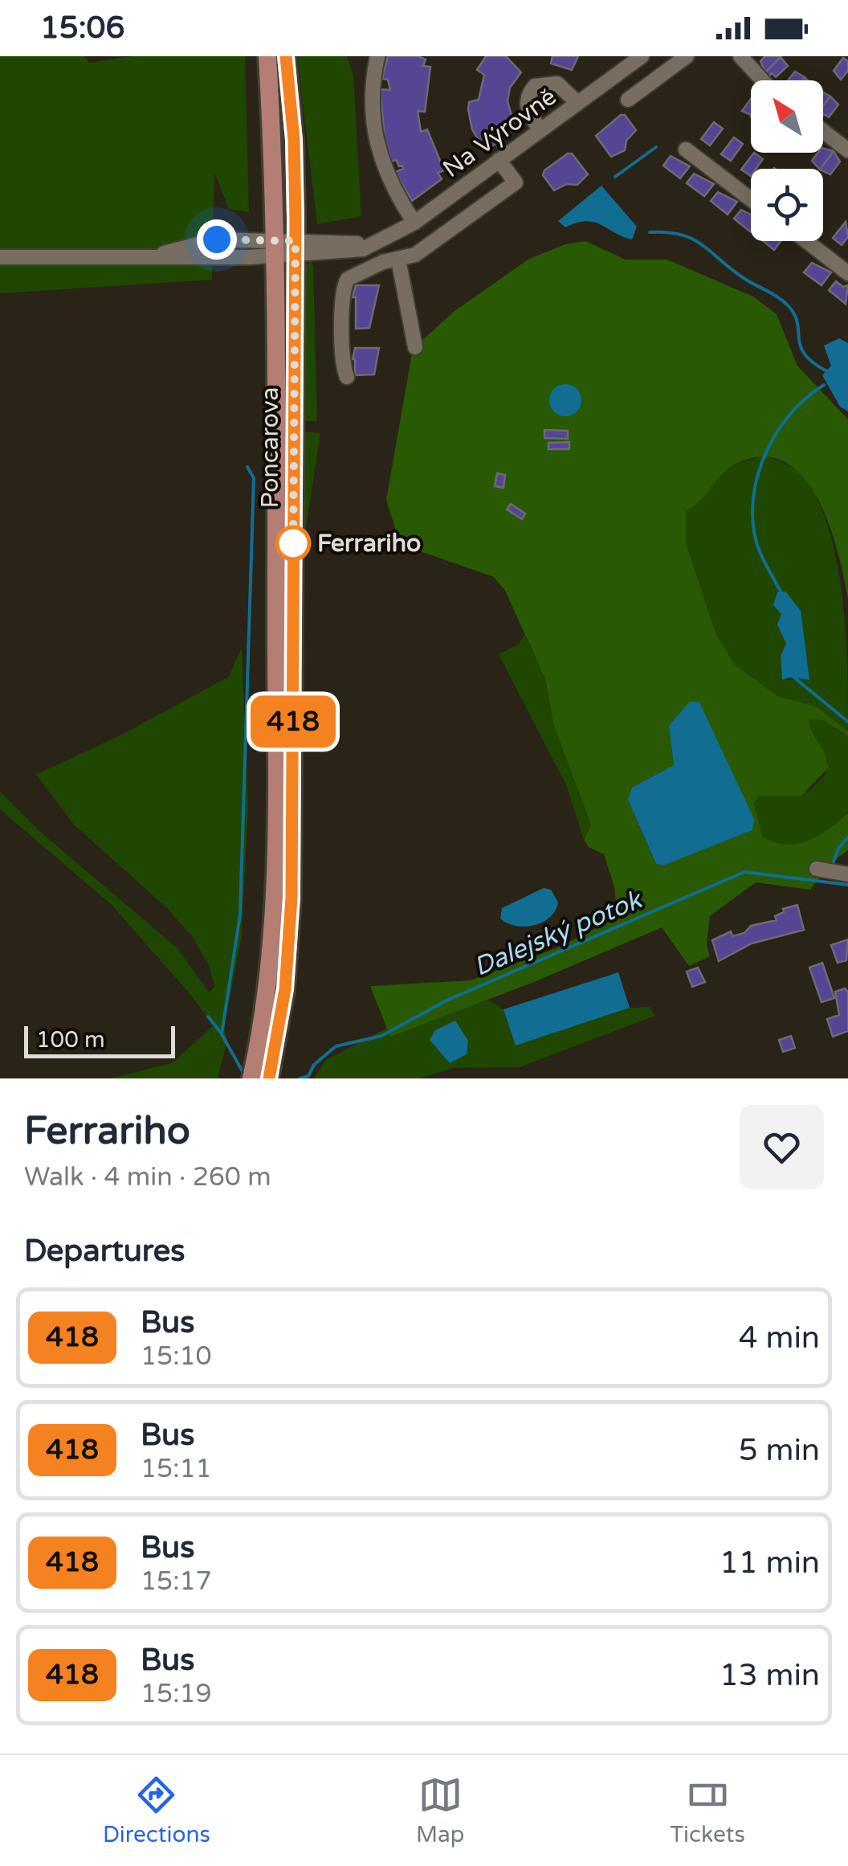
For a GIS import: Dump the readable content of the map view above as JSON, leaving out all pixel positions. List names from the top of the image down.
{
  "streets": {
    "main road": ["Poncarova"],
    "street": ["Na Výrovně"]
  },
  "crossings": [
    ["Na Výrovně", "Poncarova"]
  ],
  "water": ["Dalejský potok"],
  "places": ["Ferrariho"],
  "lines": ["bus line 418"],
  "scale_bar": "100 m",
  "north": "top left",
  "page": {
    "status": "15:06",
    "on_map": "418",
    "scale": "100 m",
    "heading": [
      ["Ferrariho", "Walk · 4 min · 260 m"],
      "Departures"
    ],
    "list": [
      {
        "mark": "418",
        "name": "Bus",
        "note": "15:10",
        "value": "4 min"
      },
      {
        "mark": "418",
        "name": "Bus",
        "note": "15:11",
        "value": "5 min"
      },
      {
        "mark": "418",
        "name": "Bus",
        "note": "15:17",
        "value": "11 min"
      },
      {
        "mark": "418",
        "name": "Bus",
        "note": "15:19",
        "value": "13 min"
      }
    ],
    "tabs": ["Directions", "Map", "Tickets"]
  }
}
